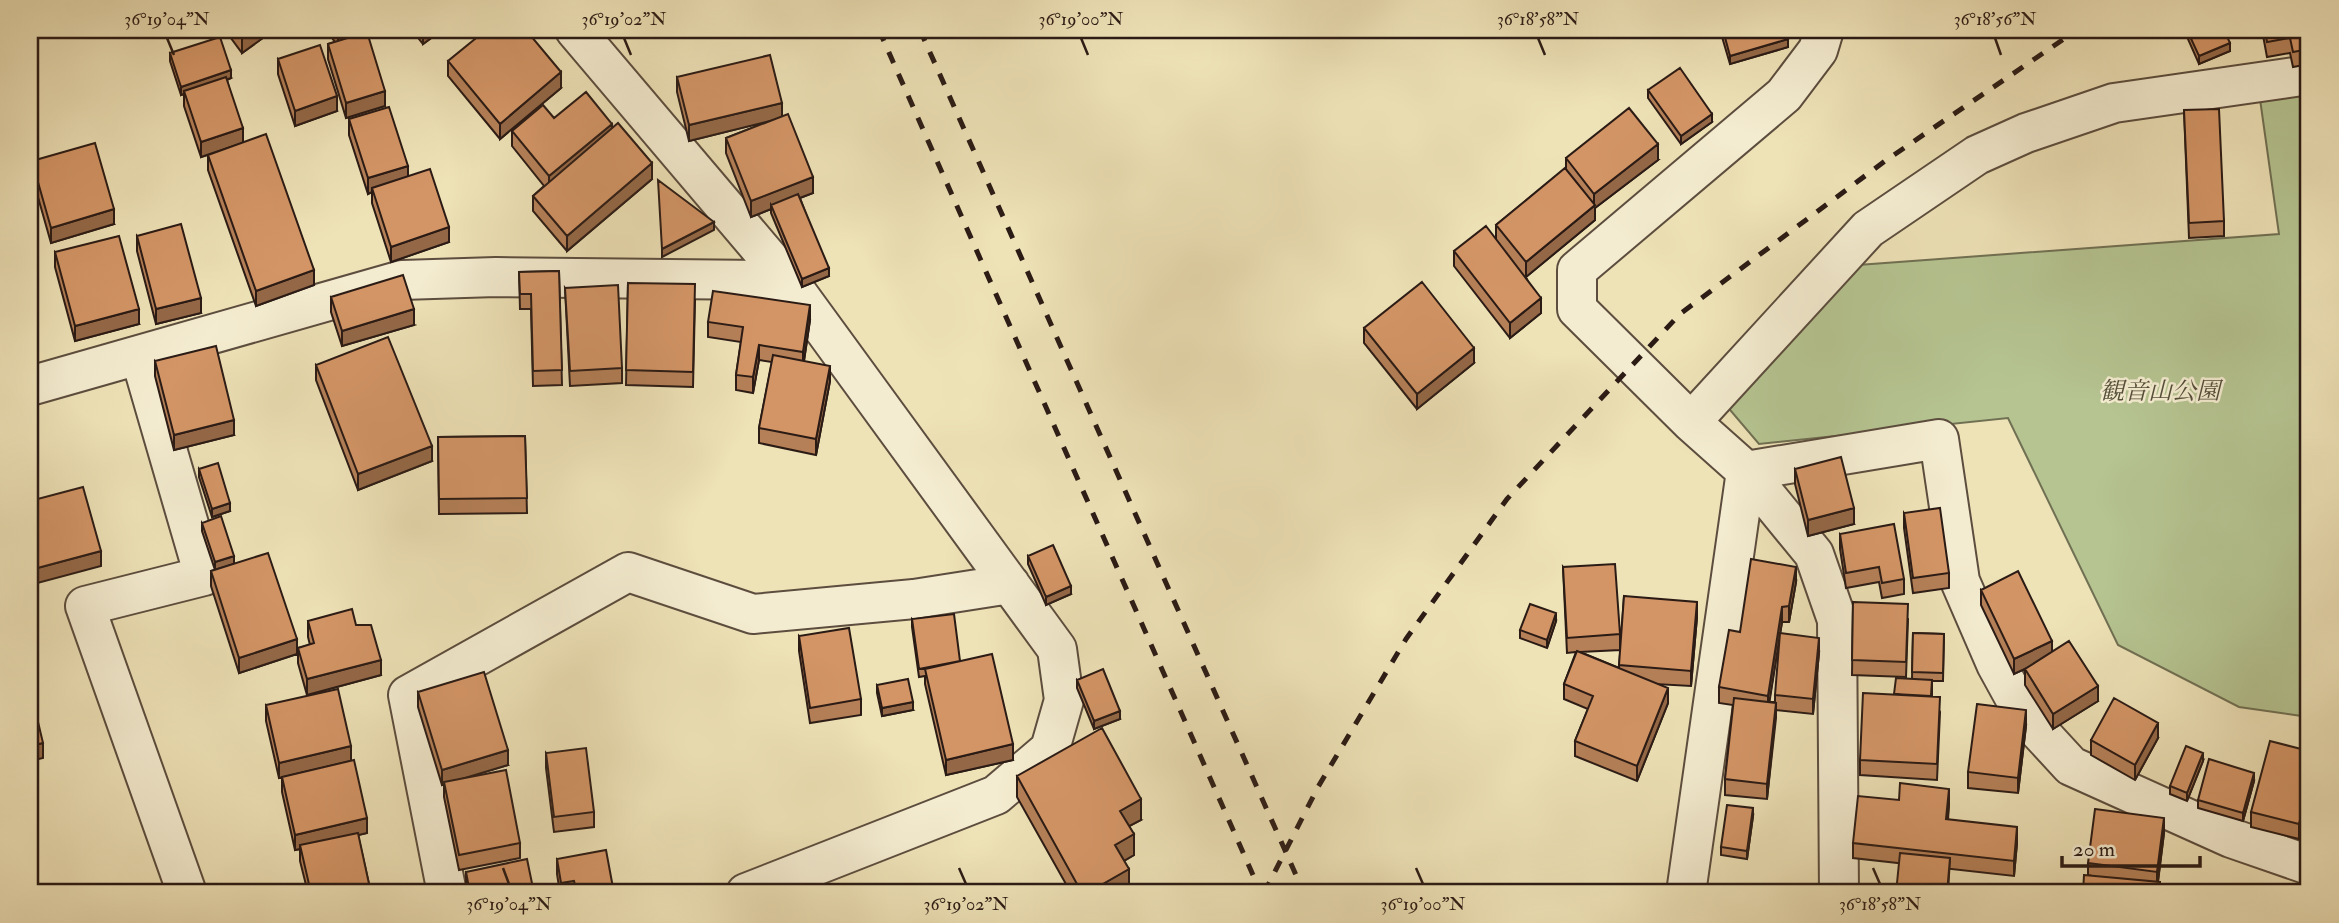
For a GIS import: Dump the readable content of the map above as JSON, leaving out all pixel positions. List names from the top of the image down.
{
  "parks": ["観音山公園"],
  "scale_bar": "20 m",
  "coordinates": [
    "36°19'04\"N",
    "36°19'02\"N",
    "36°19'00\"N",
    "36°18'58\"N",
    "36°18'56\"N"
  ]
}
